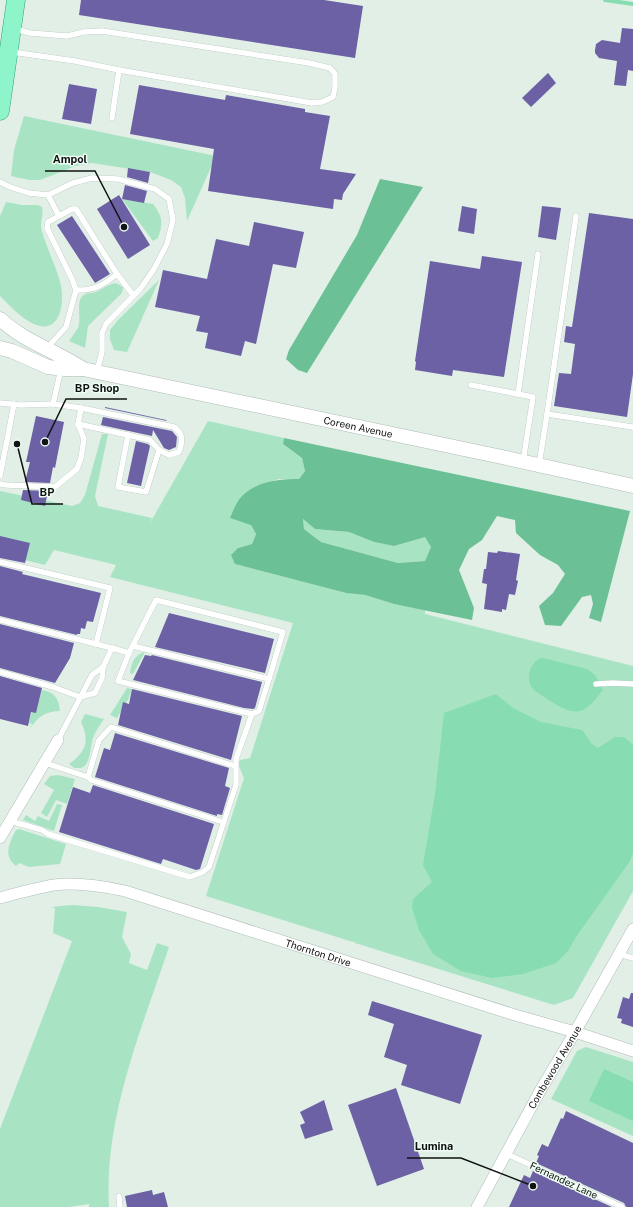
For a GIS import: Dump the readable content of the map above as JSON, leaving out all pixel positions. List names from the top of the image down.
{
  "streets": {
    "street": ["Coreen Avenue", "Thornton Drive", "Combewood Avenue"],
    "lane": ["Fernandez Lane"]
  },
  "crossings": [
    ["Thornton Drive", "Combewood Avenue"],
    ["Combewood Avenue", "Fernandez Lane"]
  ],
  "places": [
    "Ampol",
    "BP Shop",
    "BP",
    "Lumina"
  ]
}
